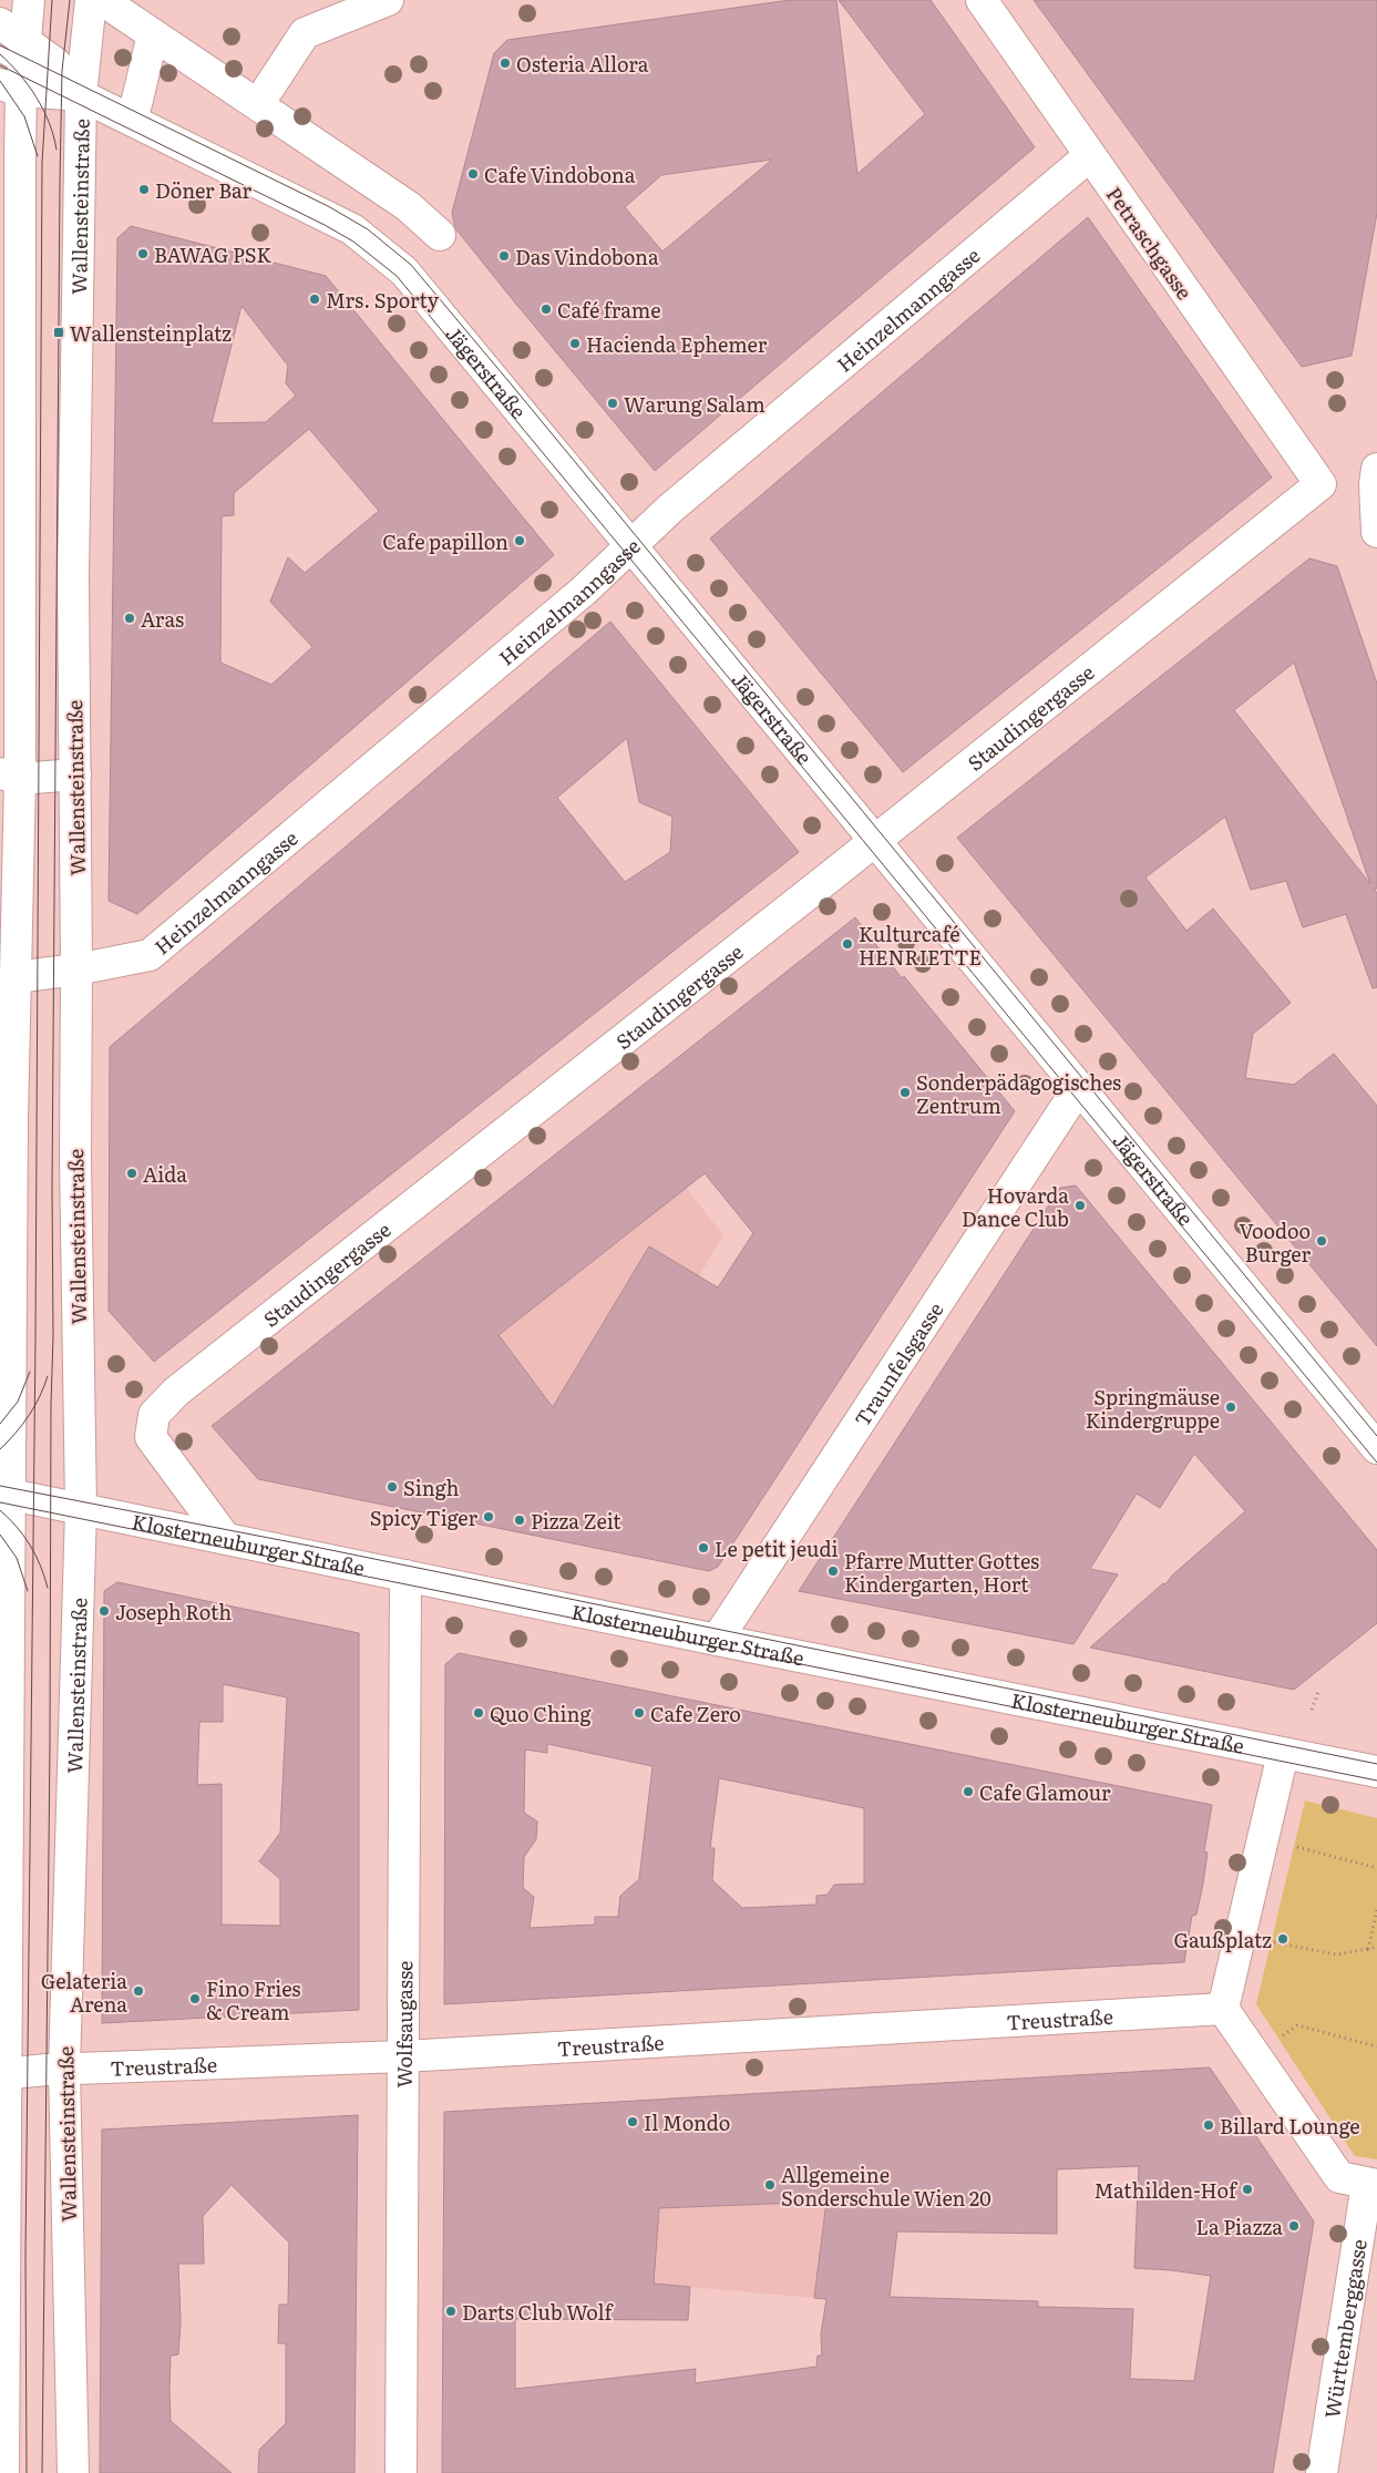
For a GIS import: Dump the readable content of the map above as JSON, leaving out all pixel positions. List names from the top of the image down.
{
  "streets": {
    "street": [
      "Wallensteinstraße",
      "Petraschgasse",
      "Heinzelmanngasse",
      "Jägerstraße",
      "Staudingergasse",
      "Traunfelsgasse",
      "Klosterneuburger Straße",
      "Treustraße",
      "Wolfsaugasse",
      "Württemberggasse"
    ]
  },
  "crossings": [
    ["Wallensteinstraße", "Heinzelmanngasse"],
    ["Wallensteinstraße", "Jägerstraße"],
    ["Wallensteinstraße", "Klosterneuburger Straße"],
    ["Wallensteinstraße", "Treustraße"],
    ["Petraschgasse", "Heinzelmanngasse"],
    ["Petraschgasse", "Staudingergasse"],
    ["Heinzelmanngasse", "Jägerstraße"],
    ["Jägerstraße", "Staudingergasse"],
    ["Jägerstraße", "Traunfelsgasse"],
    ["Staudingergasse", "Klosterneuburger Straße"],
    ["Traunfelsgasse", "Klosterneuburger Straße"],
    ["Klosterneuburger Straße", "Wolfsaugasse"],
    ["Treustraße", "Wolfsaugasse"]
  ],
  "places": {
    "other": [
      "Osteria Allora",
      "Cafe Vindobona",
      "Döner Bar",
      "BAWAG PSK",
      "Das Vindobona",
      "Mrs. Sporty",
      "Café frame",
      "Hacienda Ephemer",
      "Warung Salam",
      "Cafe papillon",
      "Aras",
      "Kulturcafé HENRIETTE",
      "Sonderpädagogisches Zentrum",
      "Aida",
      "Hovarda Dance Club",
      "Voodoo Burger",
      "Springmäuse Kindergruppe",
      "Singh",
      "Spicy Tiger",
      "Pizza Zeit",
      "Le petit jeudi",
      "Pfarre Mutter Gottes Kindergarten, Hort",
      "Joseph Roth",
      "Quo Ching",
      "Cafe Zero",
      "Cafe Glamour",
      "Gaußplatz",
      "Gelateria Arena",
      "Fino Fries & Cream",
      "Il Mondo",
      "Billard Lounge",
      "Allgemeine Sonderschule Wien 20",
      "Mathilden-Hof",
      "La Piazza",
      "Darts Club Wolf"
    ],
    "transit": ["Wallensteinplatz"]
  }
}
